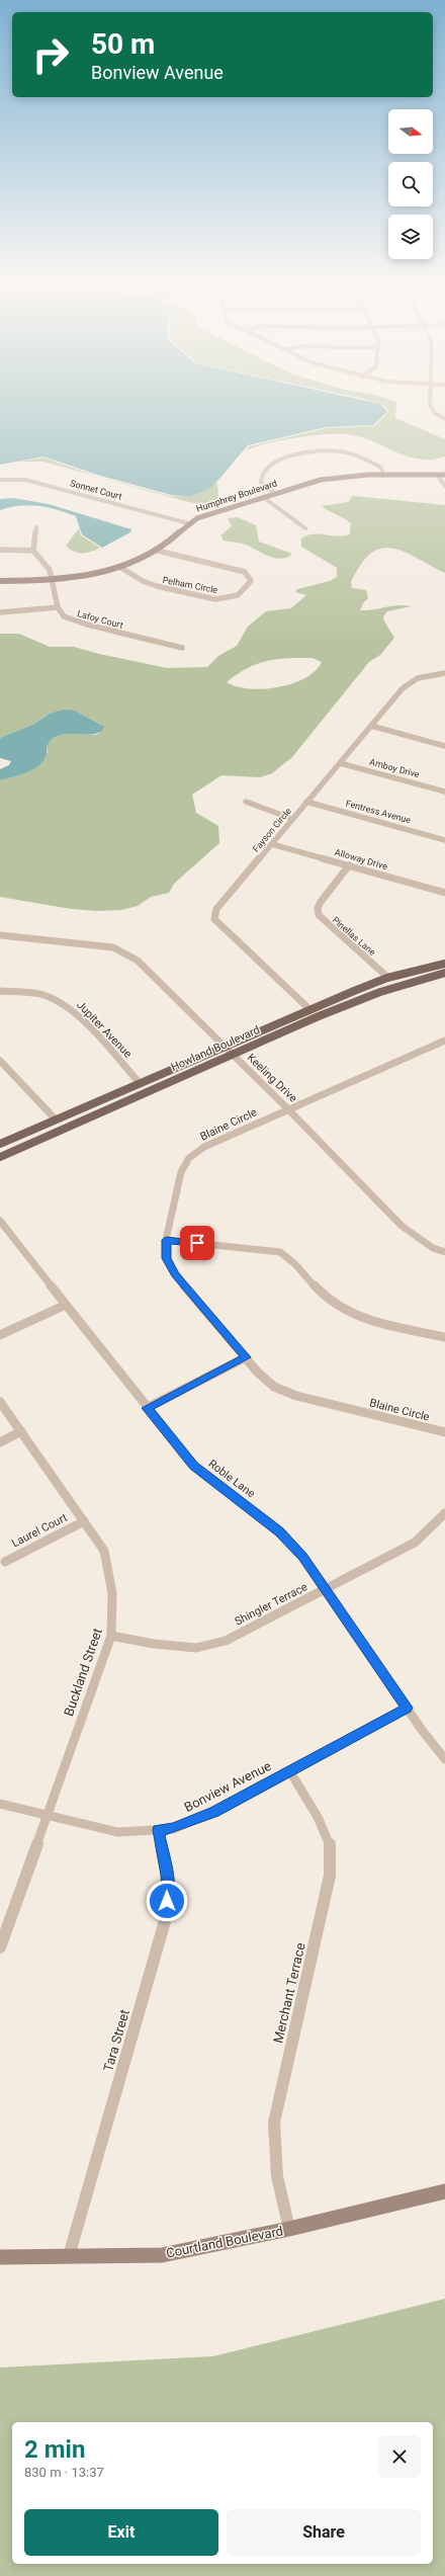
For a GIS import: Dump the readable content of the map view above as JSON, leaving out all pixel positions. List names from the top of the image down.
{
  "streets": {
    "main road": ["Howland Boulevard"],
    "street": [
      "Sonnet Court",
      "Humphrey Boulevard",
      "Pelham Circle",
      "Lafoy Court",
      "Amboy Drive",
      "Fentress Avenue",
      "Fayson Circle",
      "Alloway Drive",
      "Pinellas Lane",
      "Jupiter Avenue",
      "Keeling Drive",
      "Blaine Circle",
      "Roble Lane",
      "Laurel Court",
      "Shingler Terrace",
      "Buckland Street",
      "Bonview Avenue",
      "Merchant Terrace",
      "Tara Street",
      "Courtland Boulevard"
    ]
  },
  "crossings": [
    ["Sonnet Court", "Humphrey Boulevard"],
    ["Humphrey Boulevard", "Pelham Circle"],
    ["Amboy Drive", "Fayson Circle"],
    ["Fentress Avenue", "Fayson Circle"],
    ["Fayson Circle", "Alloway Drive"],
    ["Fayson Circle", "Howland Boulevard"],
    ["Alloway Drive", "Pinellas Lane"],
    ["Pinellas Lane", "Howland Boulevard"],
    ["Jupiter Avenue", "Howland Boulevard"],
    ["Howland Boulevard", "Keeling Drive"],
    ["Keeling Drive", "Blaine Circle"],
    ["Roble Lane", "Shingler Terrace"],
    ["Roble Lane", "Bonview Avenue"],
    ["Laurel Court", "Buckland Street"],
    ["Shingler Terrace", "Buckland Street"],
    ["Buckland Street", "Bonview Avenue"],
    ["Bonview Avenue", "Merchant Terrace"],
    ["Bonview Avenue", "Tara Street"],
    ["Merchant Terrace", "Courtland Boulevard"],
    ["Tara Street", "Courtland Boulevard"]
  ],
  "north": "right",
  "page": {
    "turn": ["50 m", "Bonview Avenue"],
    "heading": ["2 min", "830 m · 13:37"],
    "buttons": ["Exit", "Share"]
  }
}
